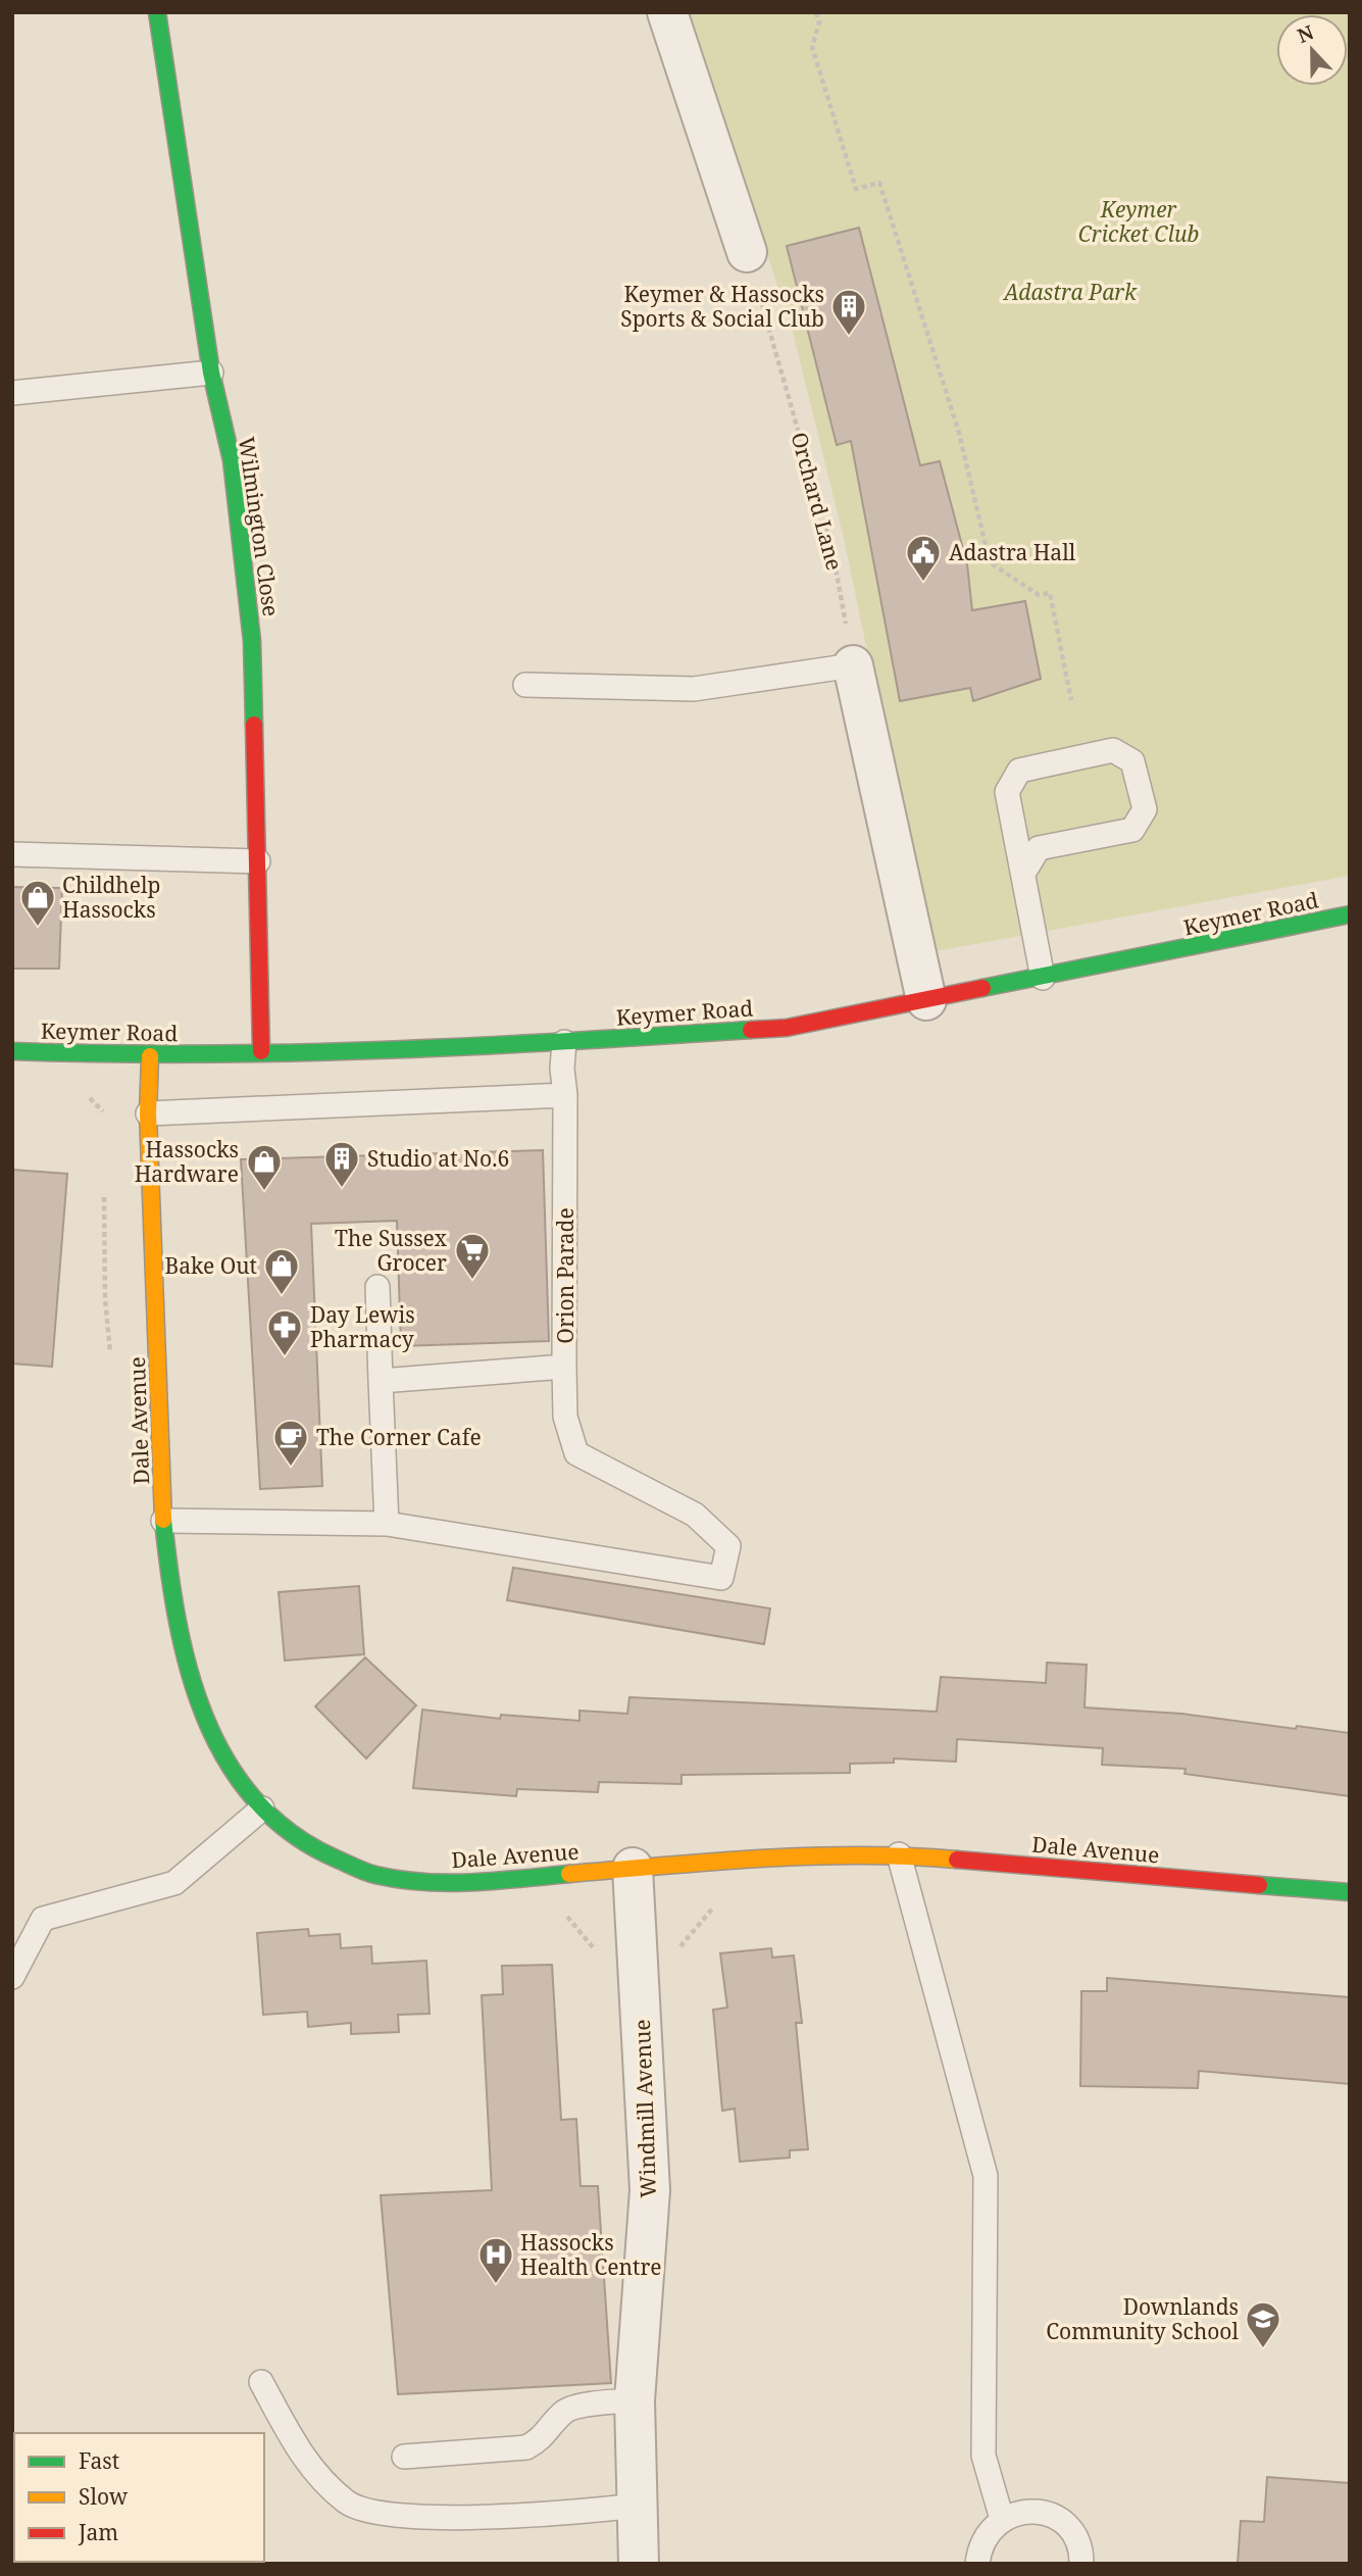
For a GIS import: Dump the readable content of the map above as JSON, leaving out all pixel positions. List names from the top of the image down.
{
  "streets": {
    "street": [
      "Wilmington Close",
      "Keymer Road",
      "Dale Avenue",
      "Windmill Avenue"
    ],
    "lane": ["Orion Parade"],
    "path": ["Orchard Lane"]
  },
  "crossings": [
    ["Wilmington Close", "Keymer Road"],
    ["Keymer Road", "Orion Parade"],
    ["Keymer Road", "Dale Avenue"],
    ["Dale Avenue", "Windmill Avenue"]
  ],
  "parks": ["Keymer Cricket Club", "Adastra Park"],
  "places": {
    "building": ["Keymer & Hassocks Sports & Social Club", "Studio at No.6"],
    "public building": ["Adastra Hall"],
    "shop": ["Childhelp Hassocks", "Hassocks Hardware", "Bake Out"],
    "supermarket": ["The Sussex Grocer"],
    "pharmacy": ["Day Lewis Pharmacy"],
    "cafe": ["The Corner Cafe"],
    "hospital": ["Hassocks Health Centre"],
    "school or university": ["Downlands Community School"]
  },
  "legend": ["Fast", "Slow", "Jam"],
  "north": "top"
}
